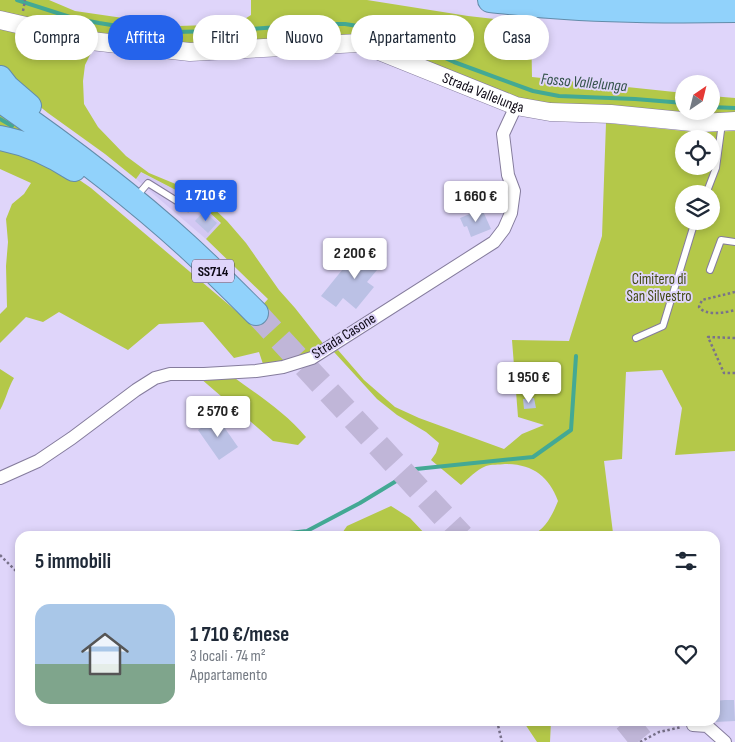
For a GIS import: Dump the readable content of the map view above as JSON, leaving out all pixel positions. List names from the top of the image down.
{
  "streets": {
    "highway": ["SS714"],
    "street": ["Strada Vallelunga", "Strada Casone"]
  },
  "crossings": [
    ["Strada Vallelunga", "Strada Casone"]
  ],
  "water": ["Fosso Vallelunga"],
  "parks": ["Cimitero di San Silvestro"],
  "north": "top right",
  "page": {
    "chip": [
      "Compra",
      "Affitta",
      "Filtri",
      "Nuovo",
      "Appartamento",
      "Casa"
    ],
    "price": [
      "1 710 €",
      "1 660 €",
      "2 200 €",
      "1 950 €",
      "2 570 €"
    ],
    "heading": "5 immobili",
    "list": [
      {
        "name": "1 710 €/mese",
        "note": "3 locali · 74 m² · Appartamento"
      }
    ]
  }
}
